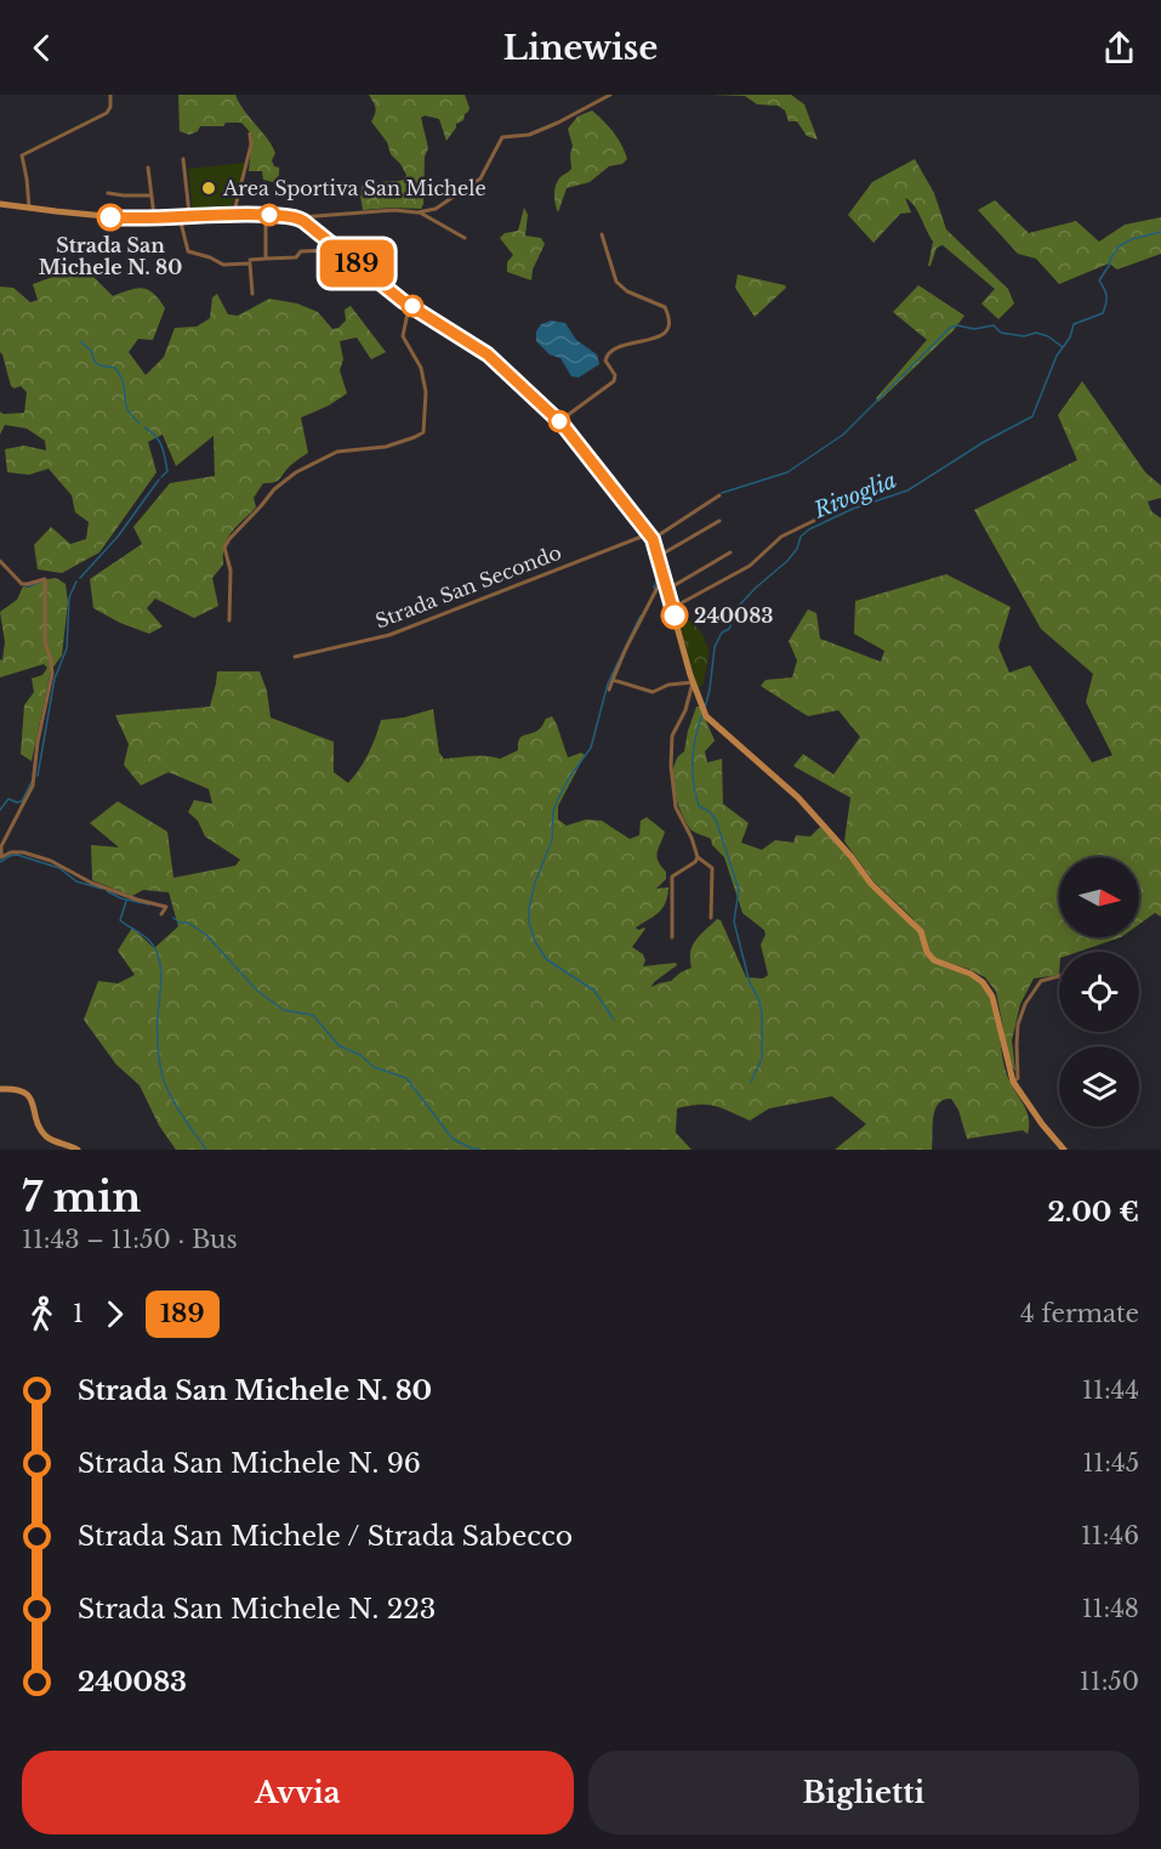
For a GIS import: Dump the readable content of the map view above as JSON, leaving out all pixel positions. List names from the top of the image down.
{
  "streets": {
    "street": ["Strada San Secondo"]
  },
  "water": ["Rivoglia"],
  "places": ["Area Sportiva San Michele", "Strada San Michele N. 80", "240083"],
  "lines": ["bus line 189"],
  "north": "right",
  "page": {
    "header": "Linewise",
    "on_map": "189",
    "heading": ["7 min", "11:43 – 11:50 · Bus", "2.00 €"],
    "legs": ["1", "189", "4 fermate"],
    "list": [
      {
        "name": "Strada San Michele N. 80",
        "value": "11:44"
      },
      {
        "name": "Strada San Michele N. 96",
        "value": "11:45"
      },
      {
        "name": "Strada San Michele / Strada Sabecco",
        "value": "11:46"
      },
      {
        "name": "Strada San Michele N. 223",
        "value": "11:48"
      },
      {
        "name": "240083",
        "value": "11:50"
      }
    ],
    "buttons": ["Avvia", "Biglietti"]
  }
}
